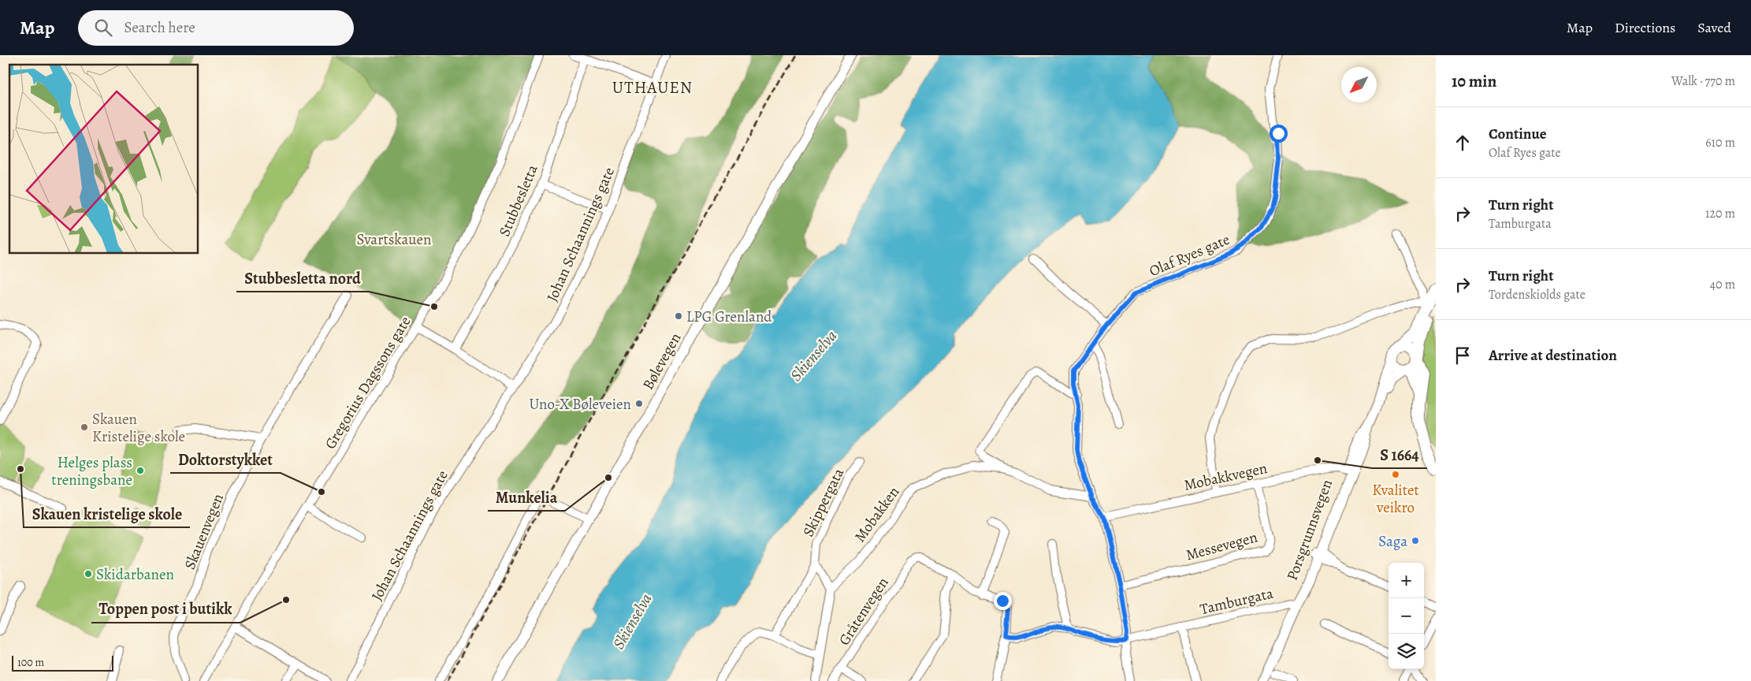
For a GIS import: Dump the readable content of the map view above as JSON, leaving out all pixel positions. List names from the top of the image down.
{
  "streets": {
    "highway": ["Porsgrunnsvegen"],
    "main road": ["Bølevegen"],
    "street": [
      "Stubbesletta",
      "Johan Schaannings gate",
      "Olaf Ryes gate",
      "Gregorius Dagssons gate",
      "Mobakkvegen",
      "Skippergata",
      "Mobakken",
      "Skauenvegen",
      "Messevegen",
      "Tamburgata",
      "Gråtenvegen"
    ]
  },
  "crossings": [
    ["Olaf Ryes gate", "Mobakkvegen"],
    ["Olaf Ryes gate", "Mobakken"],
    ["Olaf Ryes gate", "Messevegen"],
    ["Olaf Ryes gate", "Tamburgata"],
    ["Mobakkvegen", "Porsgrunnsvegen"],
    ["Mobakkvegen", "Messevegen"],
    ["Porsgrunnsvegen", "Tamburgata"]
  ],
  "districts": ["UTHAUEN"],
  "water": ["Skienselva"],
  "parks": ["Svartskauen"],
  "places": [
    "Stubbesletta nord",
    "LPG Grenland",
    "Uno-X Bøleveien",
    "Skauen Kristelige skole",
    "S 1664",
    "Skauen kristelige skole",
    "Helges plass treningsbane",
    "Kvalitet veikro",
    "Munkelia",
    "Doktorstykket",
    "Saga",
    "Skidarbanen",
    "Toppen post i butikk"
  ],
  "scale_bar": "100 m",
  "north": "bottom left",
  "page": {
    "header": "Map",
    "search": "Search here",
    "nav": ["Map", "Directions", "Saved"],
    "heading": ["10 min", "Walk · 770 m"],
    "list": [
      ["Continue", "Olaf Ryes gate", "610 m"],
      ["Turn right", "Tamburgata", "120 m"],
      ["Turn right", "Tordenskiolds gate", "40 m"],
      "Arrive at destination"
    ],
    "map_buttons": ["+", "−"],
    "scale": "100 m"
  }
}
